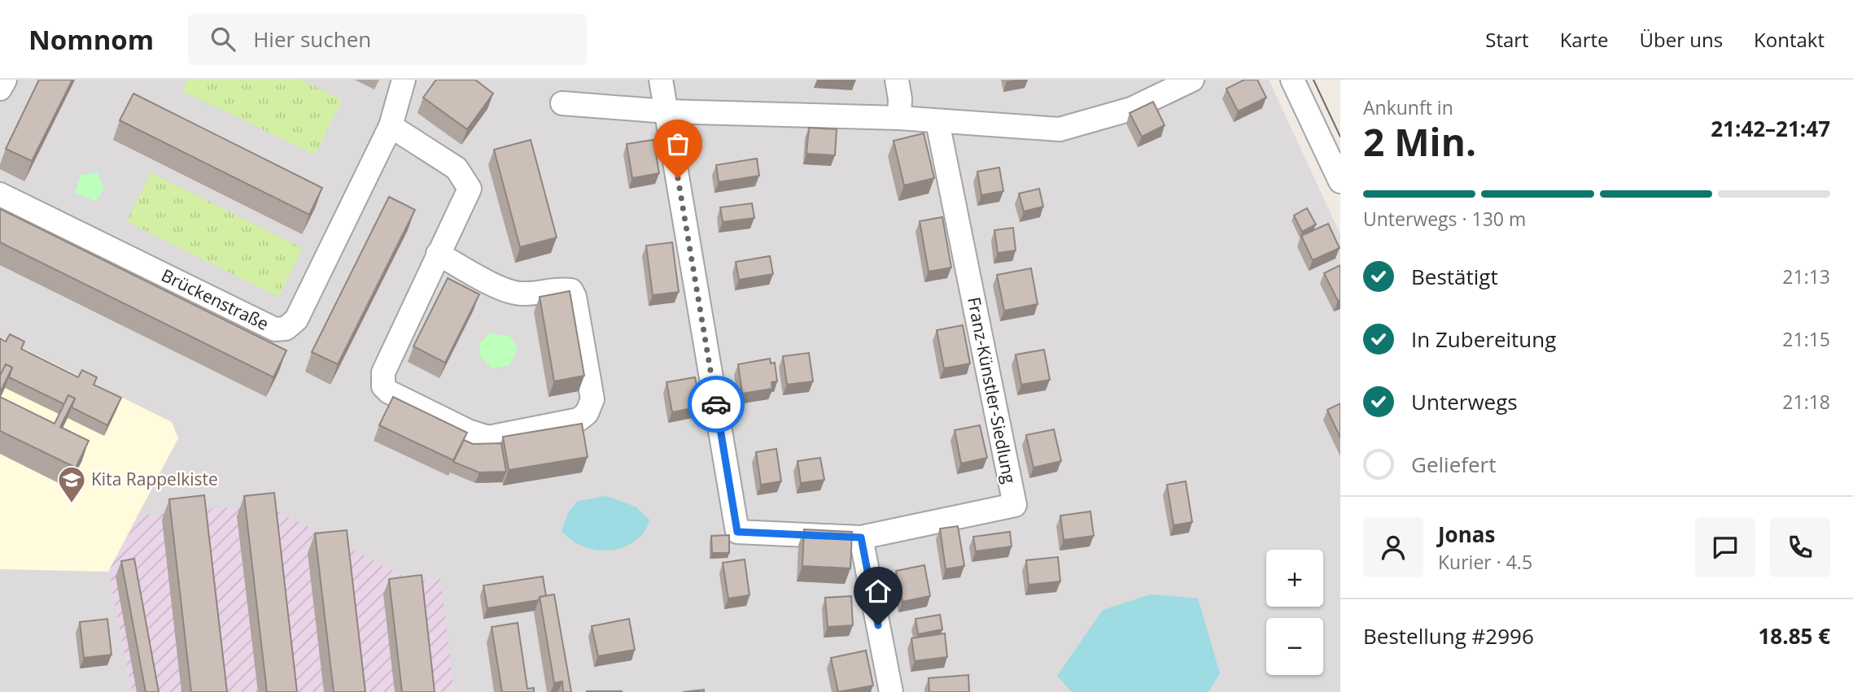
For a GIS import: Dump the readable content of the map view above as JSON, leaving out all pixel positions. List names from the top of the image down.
{
  "streets": {
    "street": ["Brückenstraße", "Franz-Künstler-Siedlung"]
  },
  "places": {
    "school or university": ["Kita Rappelkiste"]
  },
  "page": {
    "header": "Nomnom",
    "search": "Hier suchen",
    "nav": [
      "Start",
      "Karte",
      "Über uns",
      "Kontakt"
    ],
    "heading": ["2 Min.", "Ankunft in", "21:42–21:47"],
    "panel": [
      "Jonas",
      "Kurier · 4.5",
      "Bestellung #2996",
      "18.85 €"
    ],
    "bar": "Unterwegs · 130 m",
    "list": [
      ["Bestätigt", "21:13"],
      ["In Zubereitung", "21:15"],
      ["Unterwegs", "21:18"],
      "Geliefert"
    ],
    "map_buttons": ["+", "−"]
  }
}
